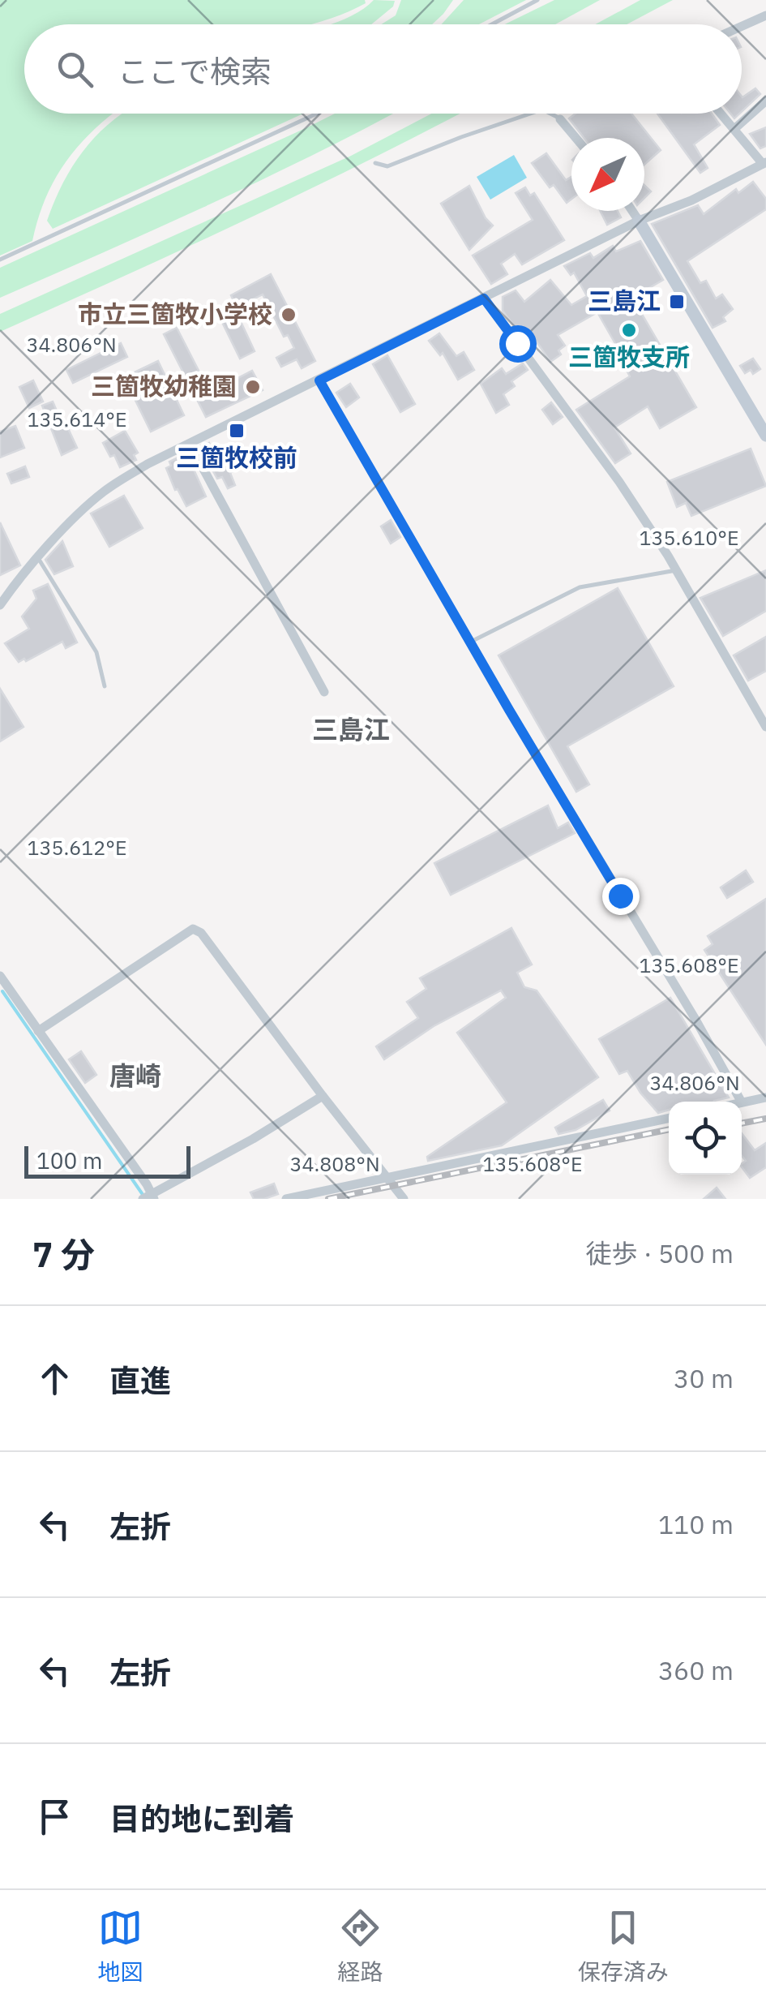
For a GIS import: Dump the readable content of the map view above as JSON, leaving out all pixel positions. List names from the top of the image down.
{
  "districts": ["三島江", "唐崎"],
  "places": {
    "transit": ["三島江", "三箇牧校前"],
    "other": ["市立三箇牧小学校", "三箇牧支所", "三箇牧幼稚園"]
  },
  "scale_bar": "100 m",
  "north": "bottom left",
  "page": {
    "search": "ここで検索",
    "scale": "100 m",
    "heading": ["7 分", "徒歩 · 500 m"],
    "list": [
      ["直進", "30 m"],
      ["左折", "110 m"],
      ["左折", "360 m"],
      "目的地に到着"
    ],
    "nav": ["地図", "経路", "保存済み"]
  },
  "coordinates": [
    "34.806°N",
    "135.614°E",
    "135.610°E",
    "135.612°E",
    "135.608°E",
    "34.808°N"
  ]
}
